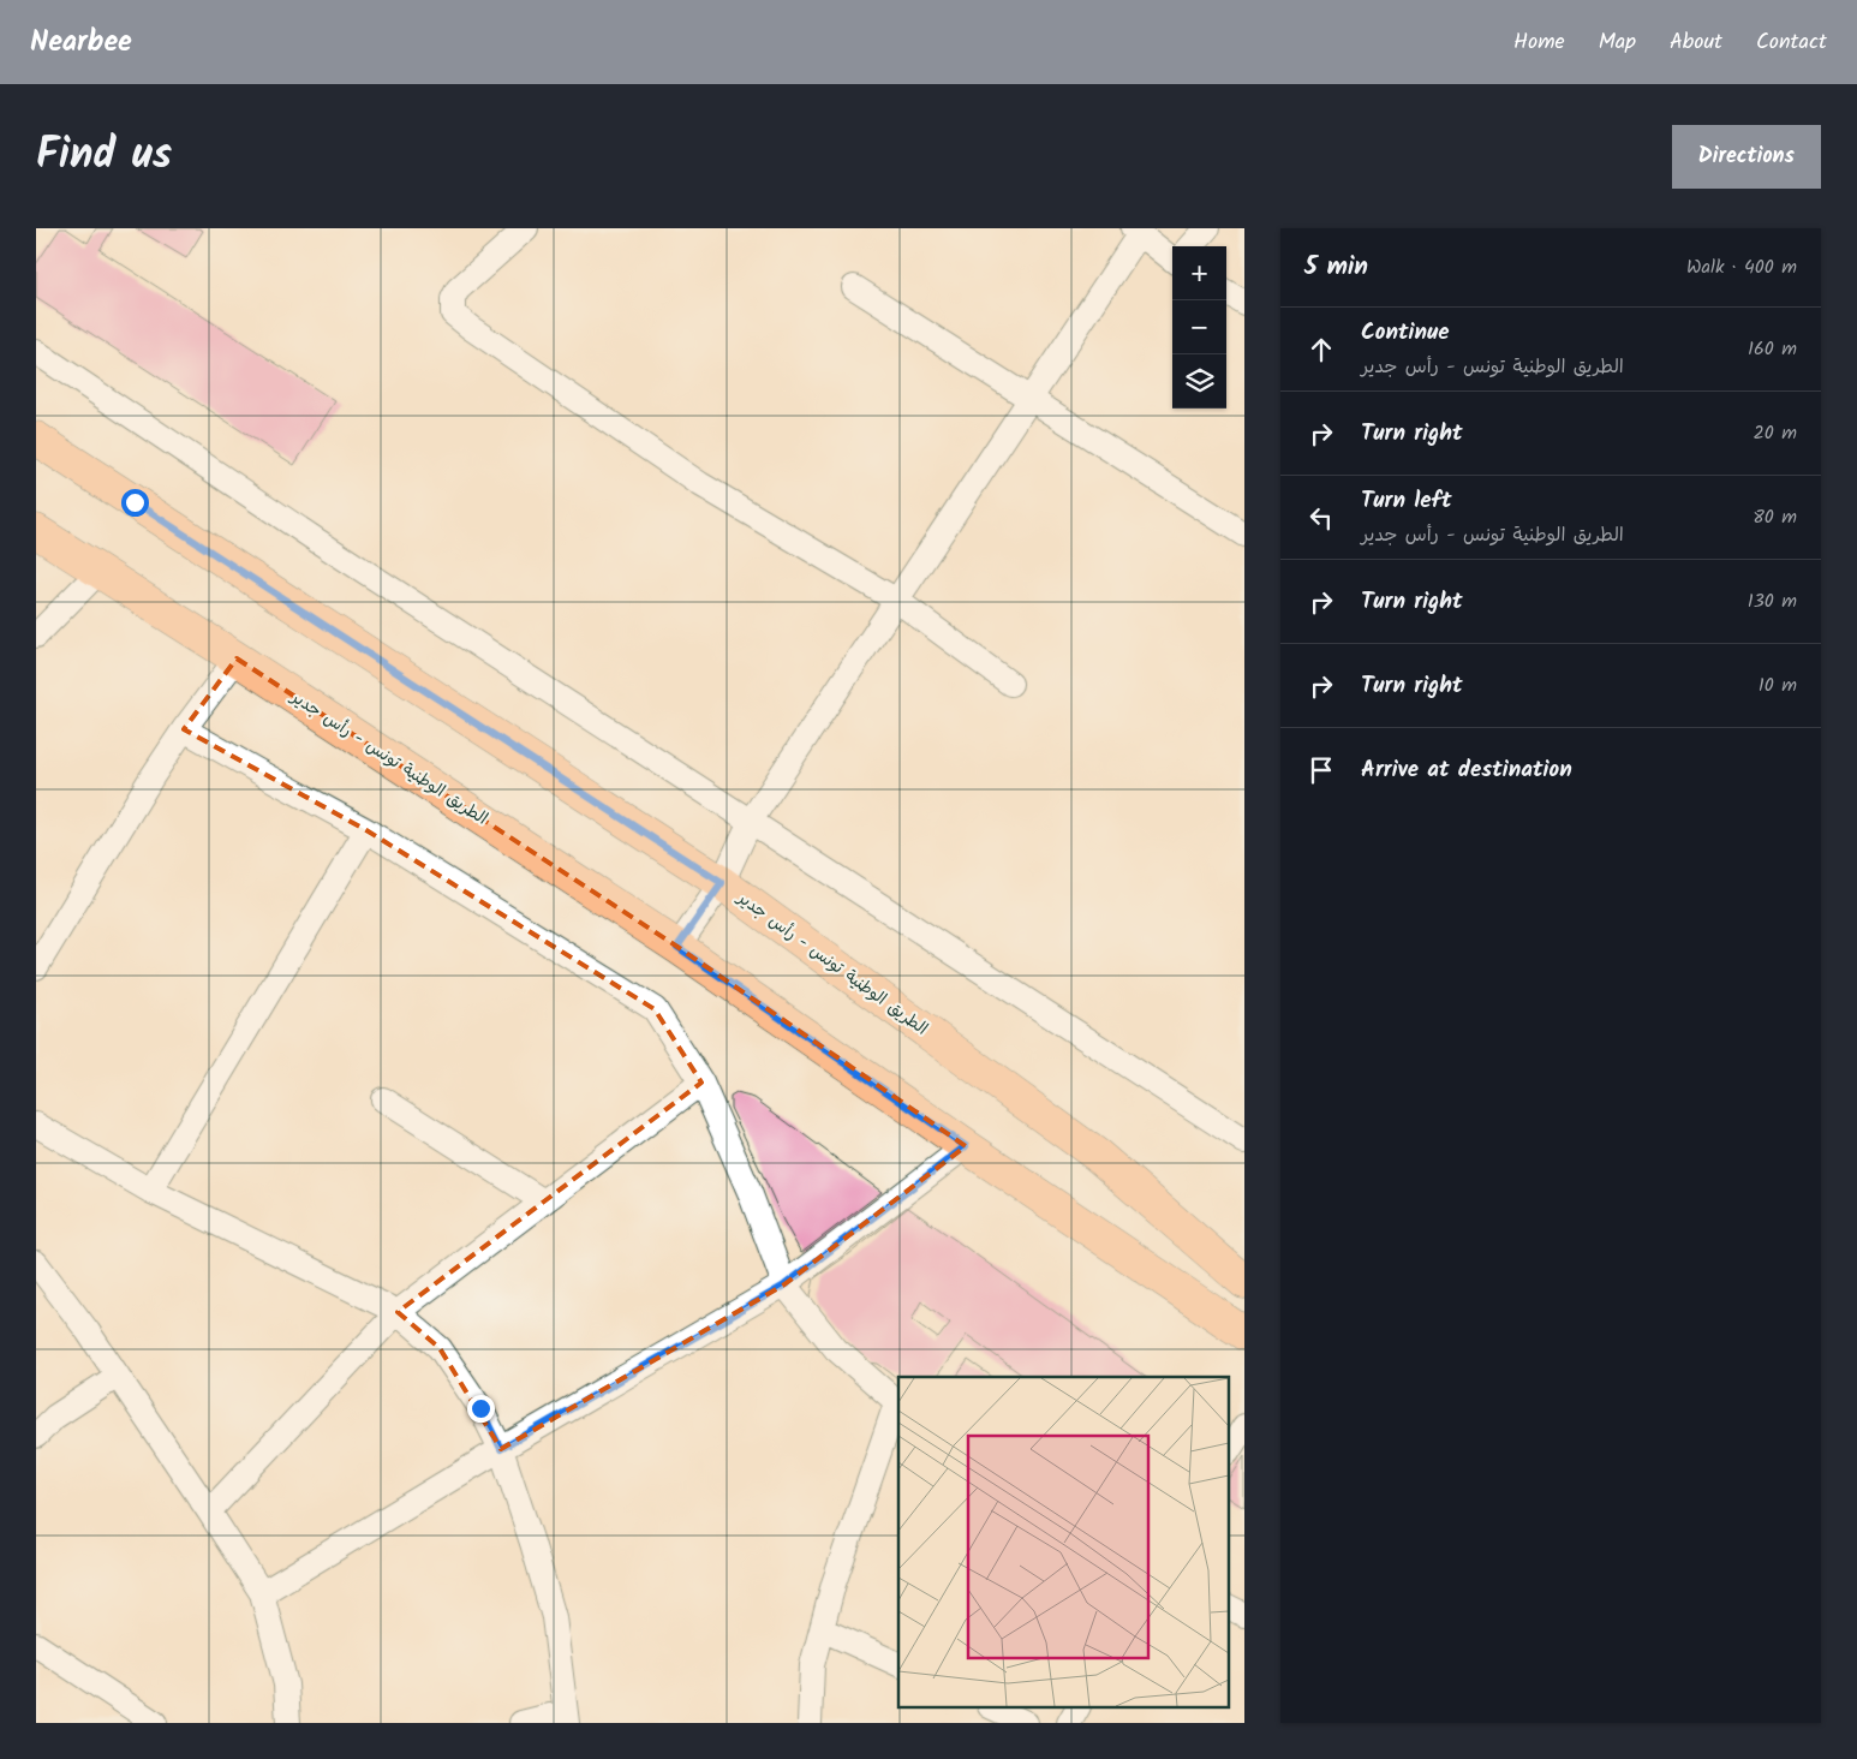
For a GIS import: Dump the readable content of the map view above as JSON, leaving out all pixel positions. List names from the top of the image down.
{
  "streets": {
    "main road": ["الطريق الوطنية تونس - رأس جدير"]
  },
  "page": {
    "header": "Nearbee",
    "nav": [
      "Home",
      "Map",
      "About",
      "Contact"
    ],
    "title": "Find us",
    "buttons": "Directions",
    "heading": ["5 min", "Walk · 400 m"],
    "map_buttons": ["+", "−"],
    "list": [
      ["Continue", "الطريق الوطنية تونس - رأس جدير", "160 m"],
      ["Turn right", "20 m"],
      ["Turn left", "الطريق الوطنية تونس - رأس جدير", "80 m"],
      ["Turn right", "130 m"],
      ["Turn right", "10 m"],
      "Arrive at destination"
    ]
  }
}
